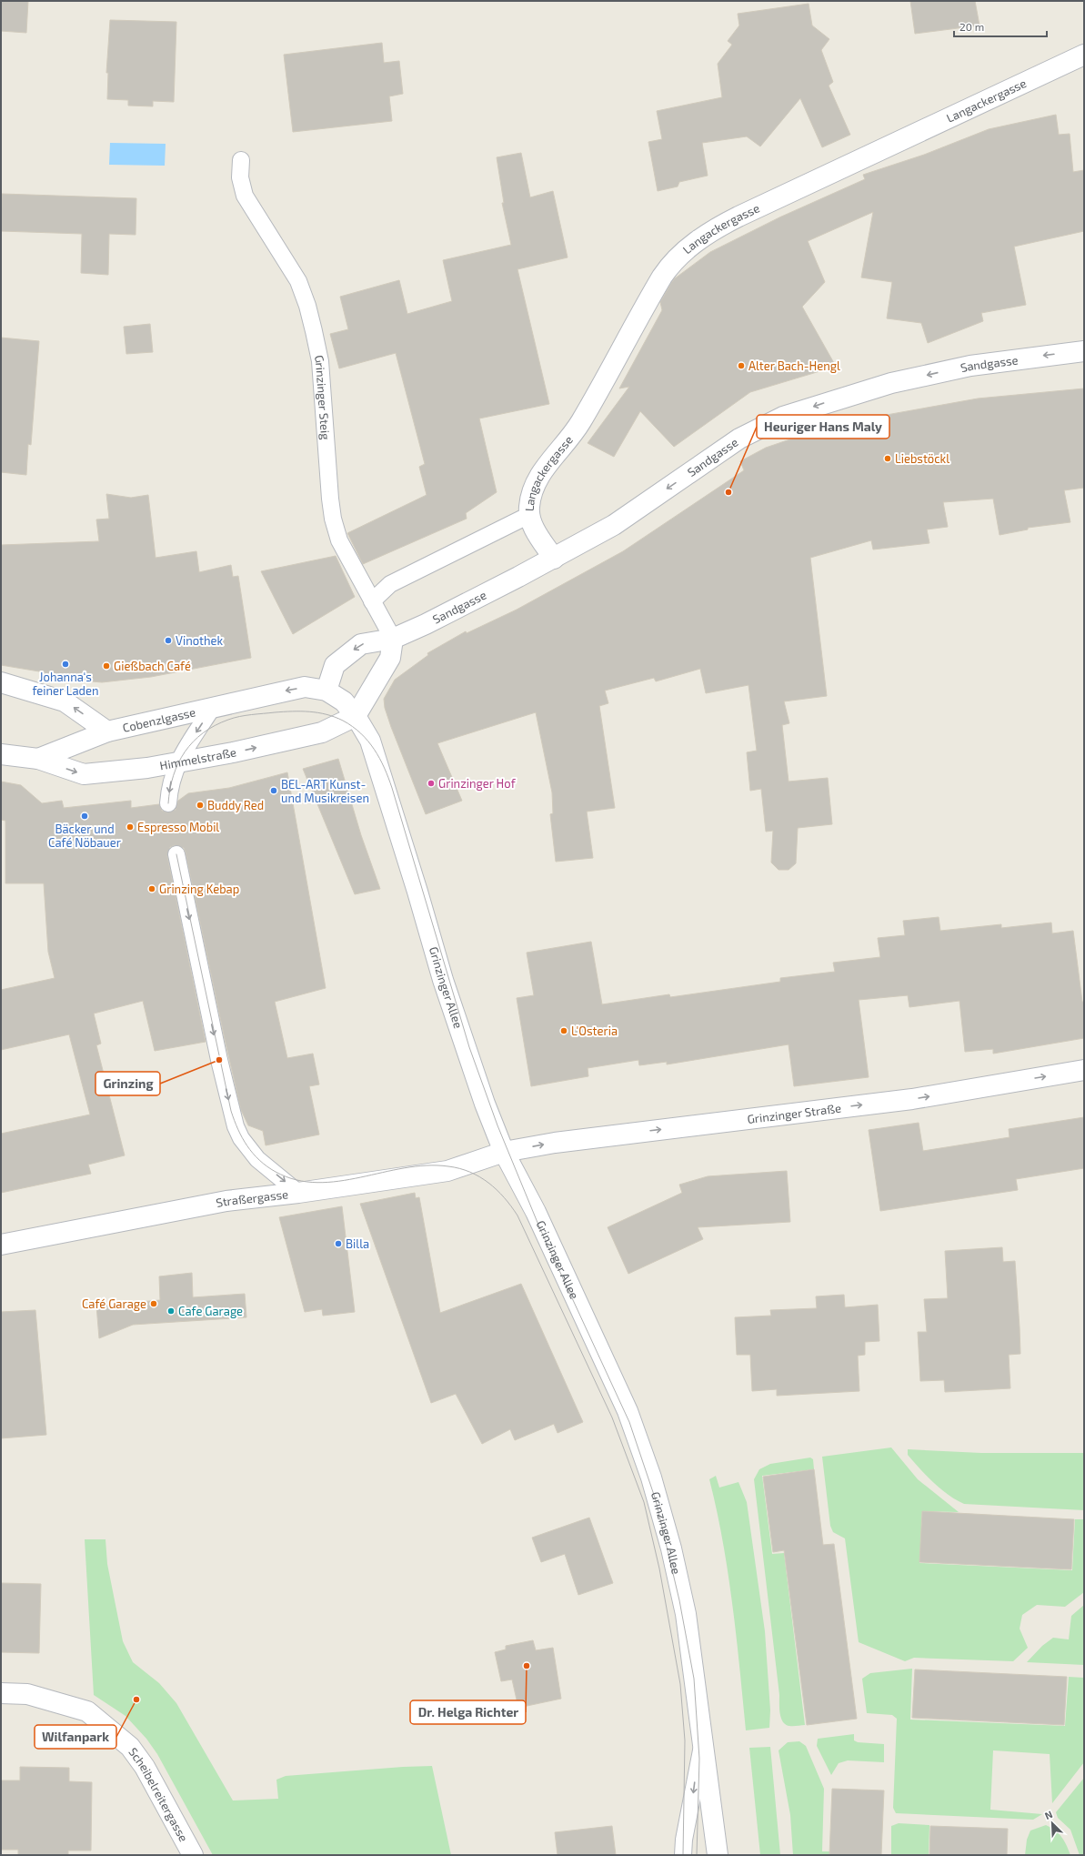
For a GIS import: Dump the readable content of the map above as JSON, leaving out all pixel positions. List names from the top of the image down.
{
  "streets": {
    "street": [
      "Langackergasse",
      "Sandgasse",
      "Cobenzlgasse",
      "Himmelstraße",
      "Grinzinger Allee",
      "Grinzinger Straße",
      "Straßergasse",
      "Scheibelreitergasse"
    ],
    "lane": ["Grinzinger Steig"]
  },
  "crossings": [
    ["Langackergasse", "Sandgasse"],
    ["Sandgasse", "Grinzinger Steig"],
    ["Sandgasse", "Cobenzlgasse"],
    ["Sandgasse", "Grinzinger Allee"],
    ["Cobenzlgasse", "Himmelstraße"],
    ["Cobenzlgasse", "Grinzinger Allee"],
    ["Himmelstraße", "Grinzinger Allee"],
    ["Grinzinger Allee", "Grinzinger Straße"],
    ["Grinzinger Allee", "Straßergasse"],
    ["Grinzinger Straße", "Straßergasse"]
  ],
  "one_way": [
    "Sandgasse",
    "Cobenzlgasse",
    "Himmelstraße",
    "Grinzinger Straße"
  ],
  "places": [
    "Alter Bach-Hengl",
    "Liebstöckl",
    "Heuriger Hans Maly",
    "Vinothek",
    "Johanna‘s feiner Laden",
    "Gießbach Café",
    "Grinzinger Hof",
    "BEL-ART Kunst- und Musikreisen",
    "Buddy Red",
    "Bäcker und Café Nöbauer",
    "Espresso Mobil",
    "Grinzing Kebap",
    "L'Osteria",
    "Grinzing",
    "Billa",
    "Café Garage",
    "Cafe Garage",
    "Dr. Helga Richter",
    "Wilfanpark"
  ],
  "scale_bar": "20 m",
  "north": "top left"
}
